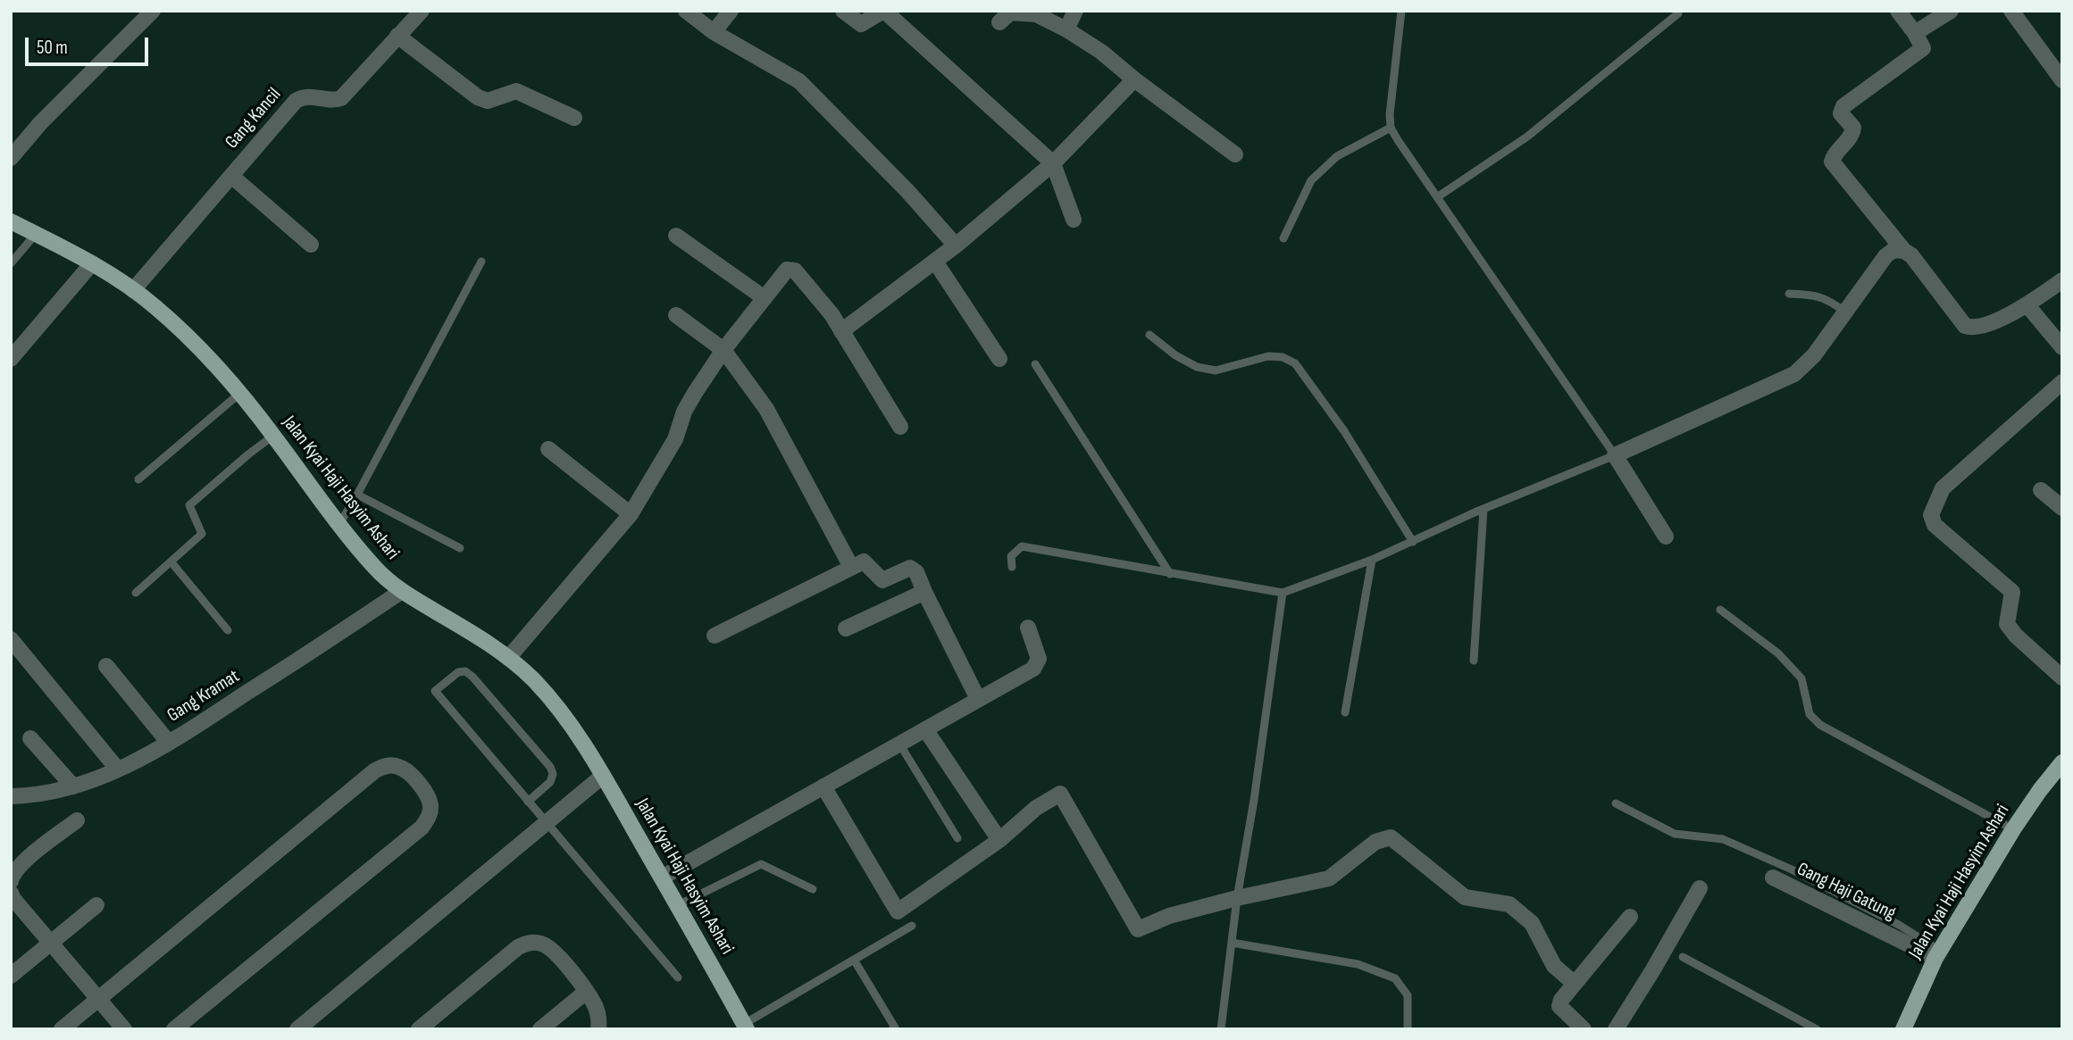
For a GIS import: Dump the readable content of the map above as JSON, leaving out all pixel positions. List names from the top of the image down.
{
  "streets": {
    "main road": ["Jalan Kyai Haji Hasyim Ashari"],
    "street": ["Gang Kancil", "Gang Kramat", "Gang Haji Gatung"]
  },
  "crossings": [
    ["Gang Kancil", "Jalan Kyai Haji Hasyim Ashari"],
    ["Jalan Kyai Haji Hasyim Ashari", "Gang Kramat"],
    ["Jalan Kyai Haji Hasyim Ashari", "Gang Haji Gatung"]
  ],
  "scale_bar": "50 m"
}
